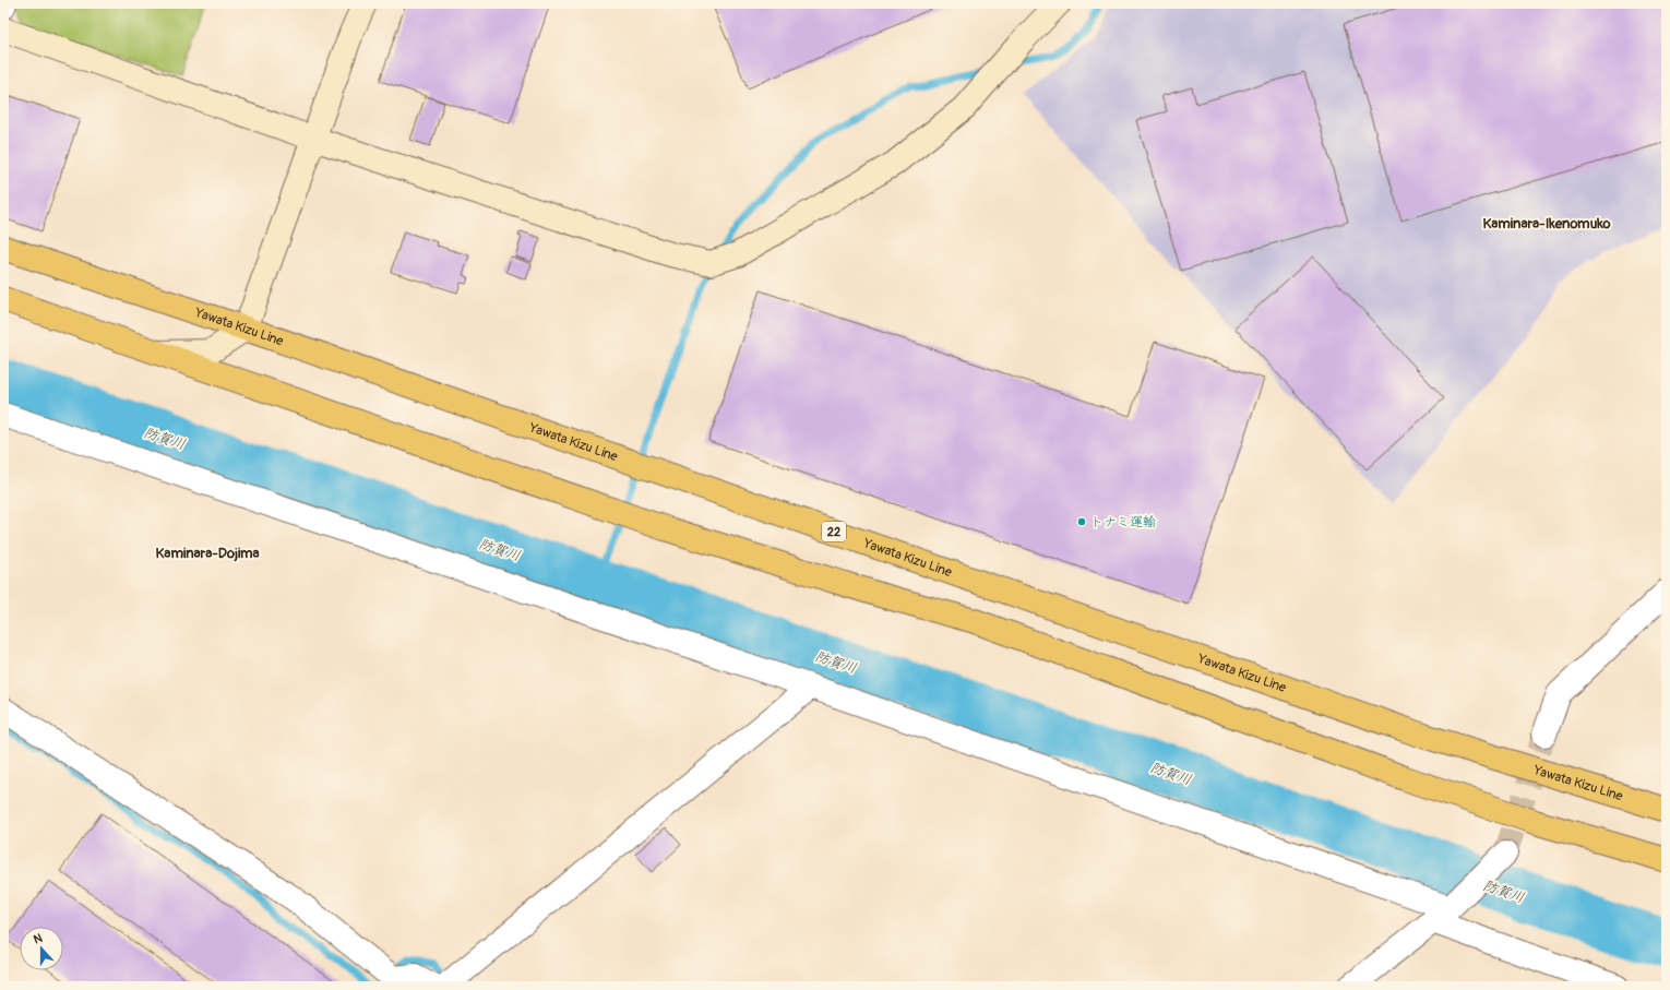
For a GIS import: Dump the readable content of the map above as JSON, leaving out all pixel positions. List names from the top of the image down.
{
  "streets": {
    "main road": ["Yawata Kizu Line", "22"]
  },
  "districts": ["Kaminara-Ikenomuko", "Kaminara-Dojima"],
  "water": ["防賀川"],
  "places": ["トナミ運輸"],
  "north": "top"
}
